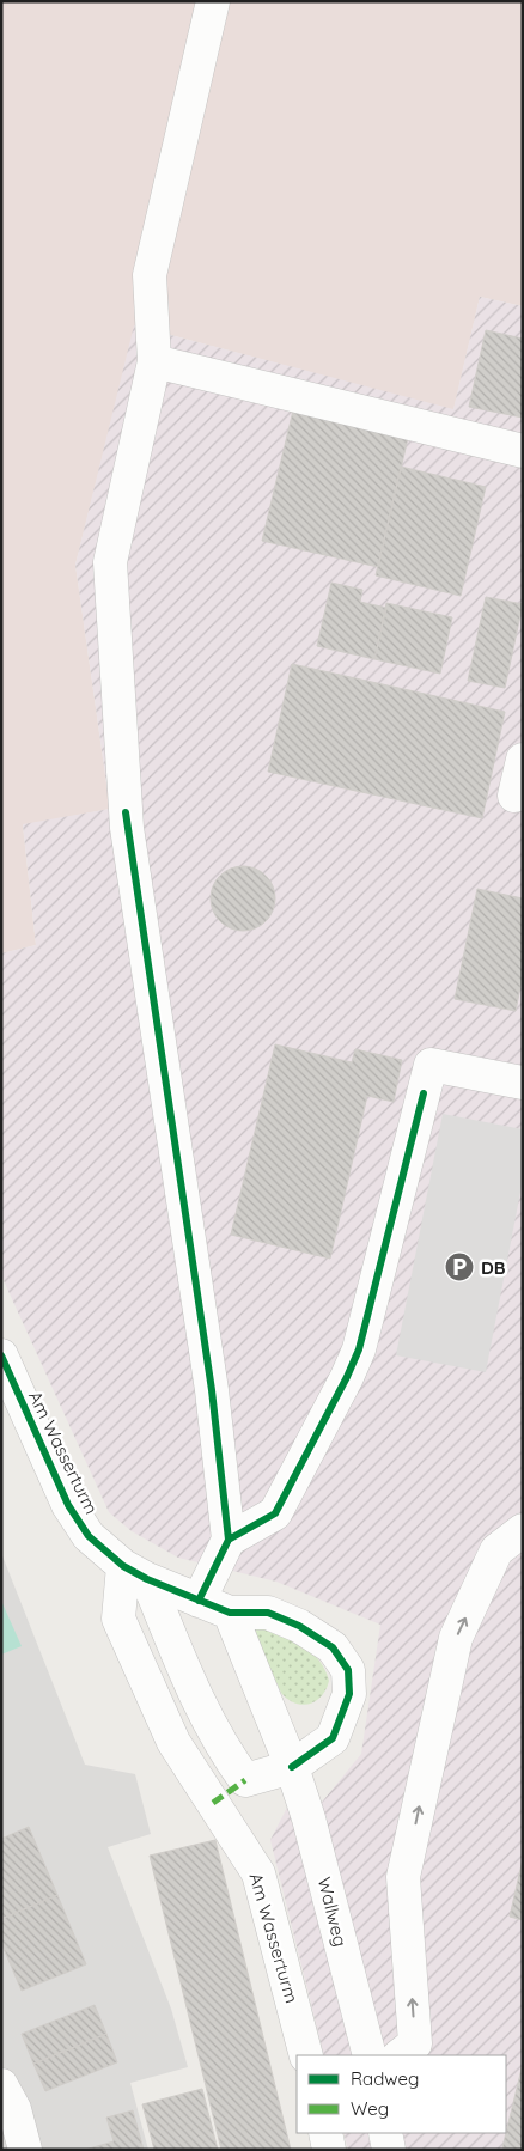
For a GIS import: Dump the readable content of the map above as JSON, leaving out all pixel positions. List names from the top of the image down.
{
  "streets": {
    "street": ["Am Wasserturm", "Wallweg"]
  },
  "crossings": [
    ["Am Wasserturm", "Wallweg"]
  ],
  "places": {
    "parking": ["DB"]
  },
  "legend": ["Radweg", "Weg"]
}
